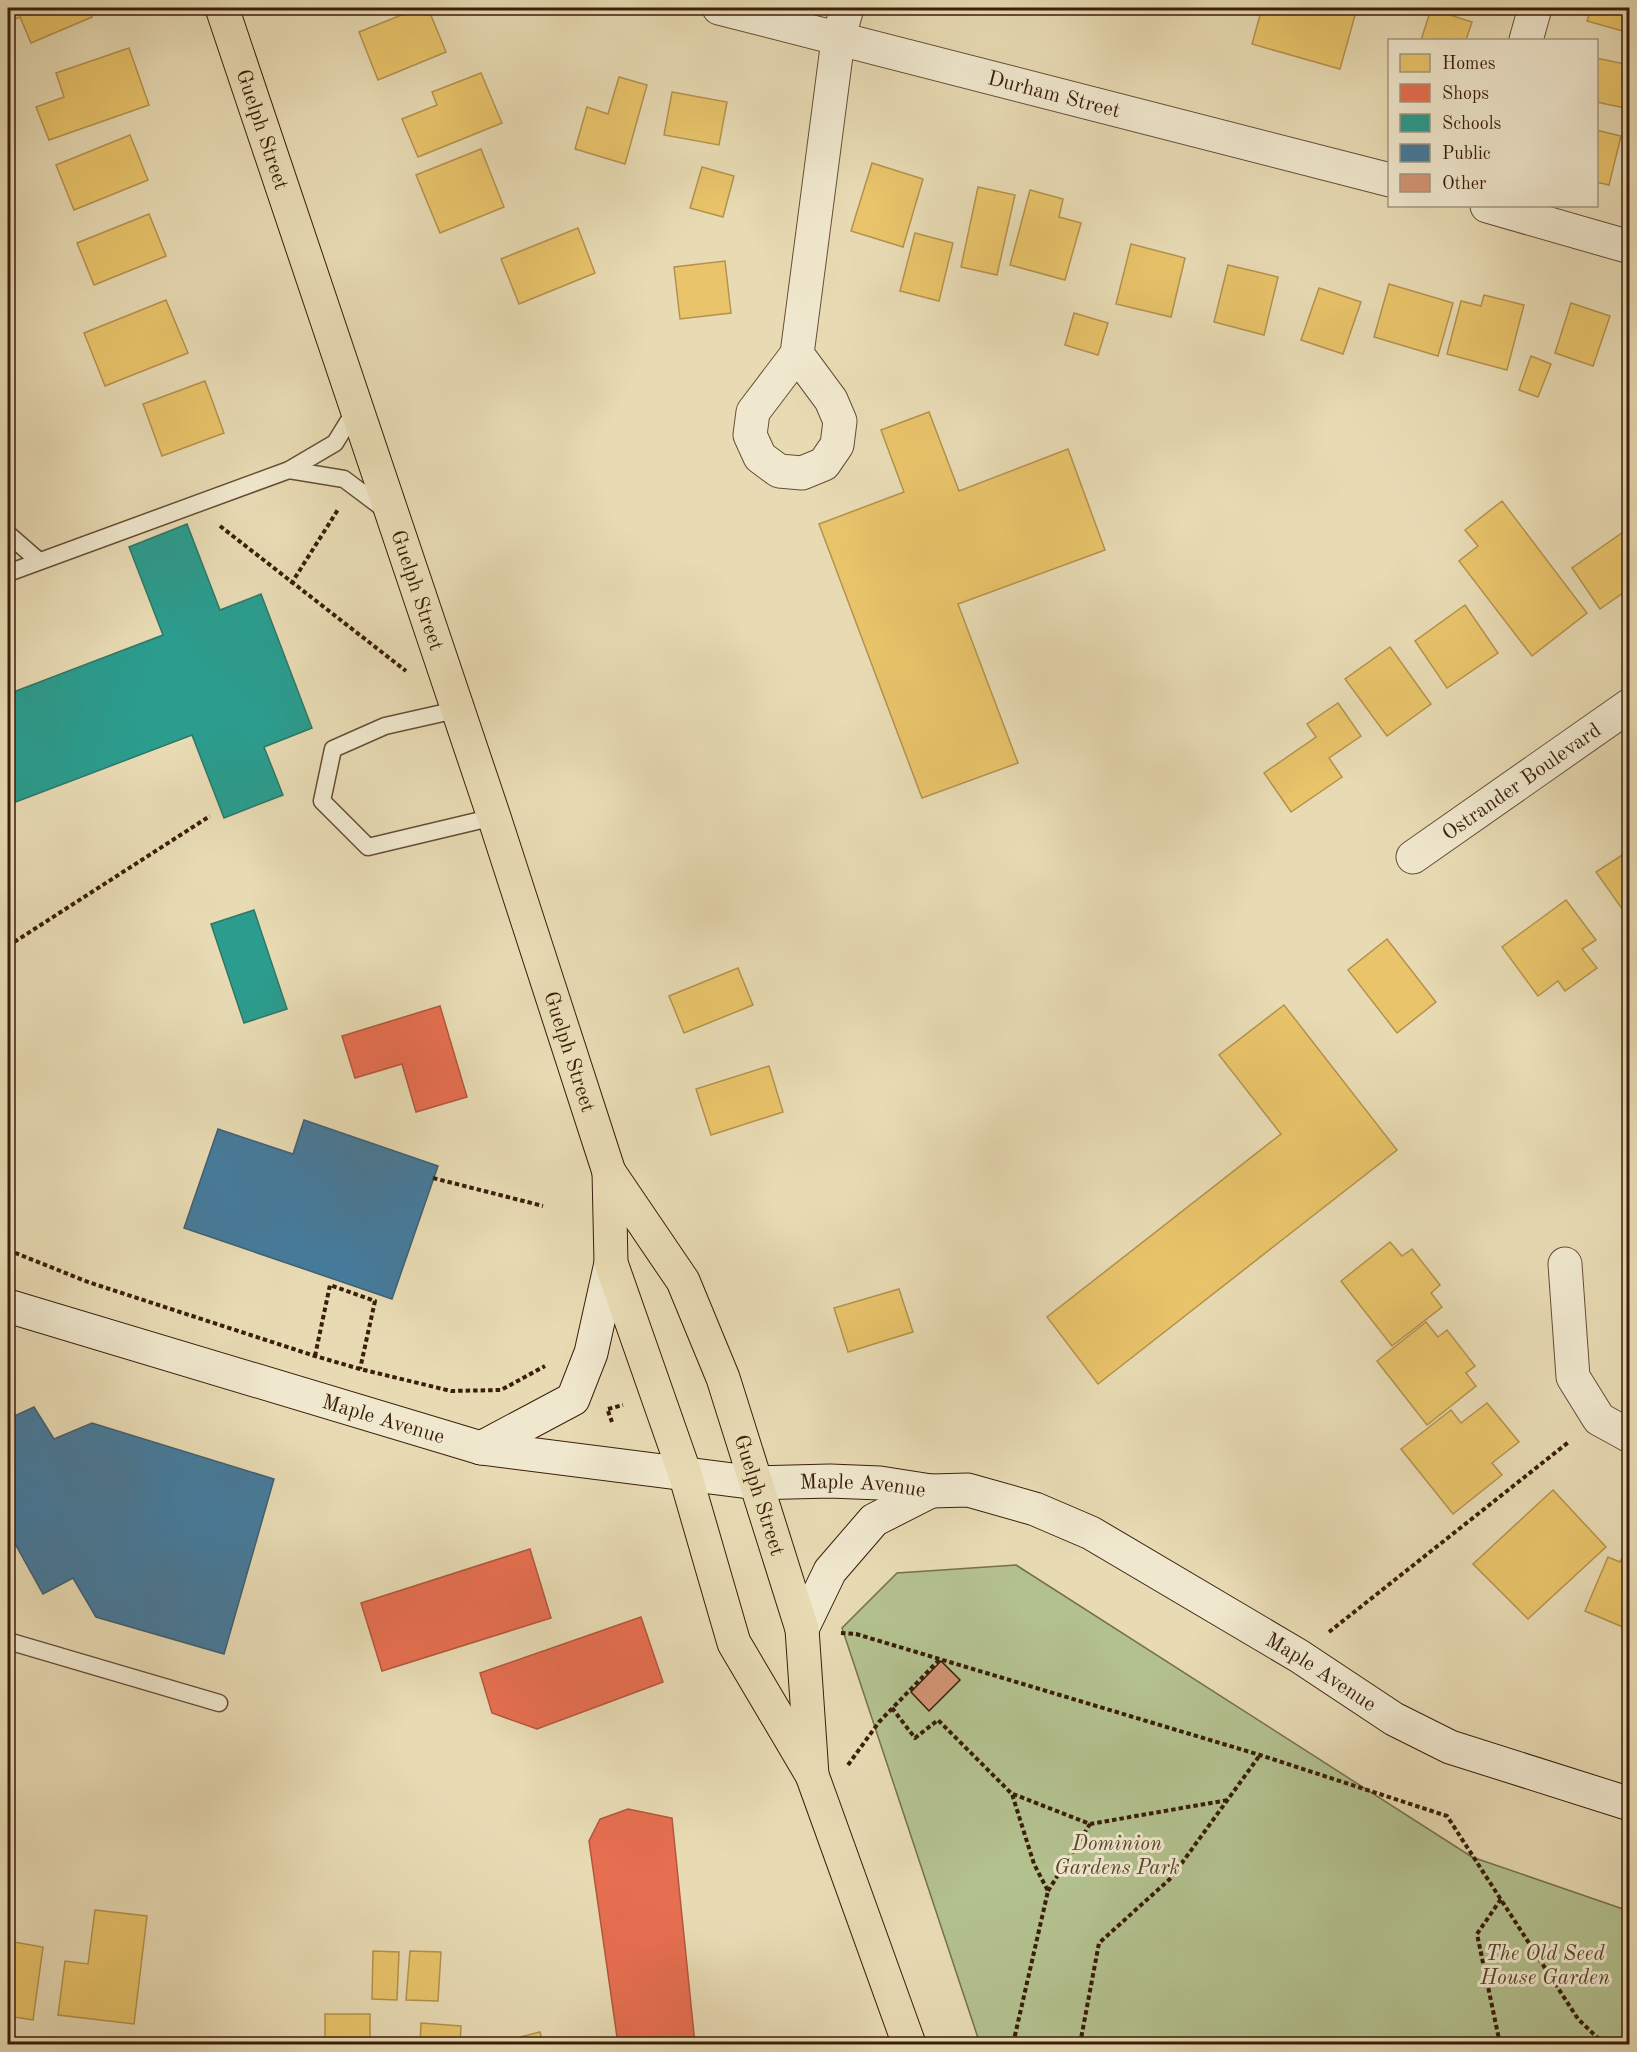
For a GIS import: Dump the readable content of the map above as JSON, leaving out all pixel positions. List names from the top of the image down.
{
  "streets": {
    "main road": [
      "Durham Street",
      "Guelph Street",
      "Ostrander Boulevard",
      "Maple Avenue"
    ]
  },
  "crossings": [
    ["Guelph Street", "Maple Avenue"]
  ],
  "parks": ["Dominion Gardens Park", "The Old Seed House Garden"],
  "legend": [
    "Homes",
    "Shops",
    "Schools",
    "Public",
    "Other"
  ]
}
